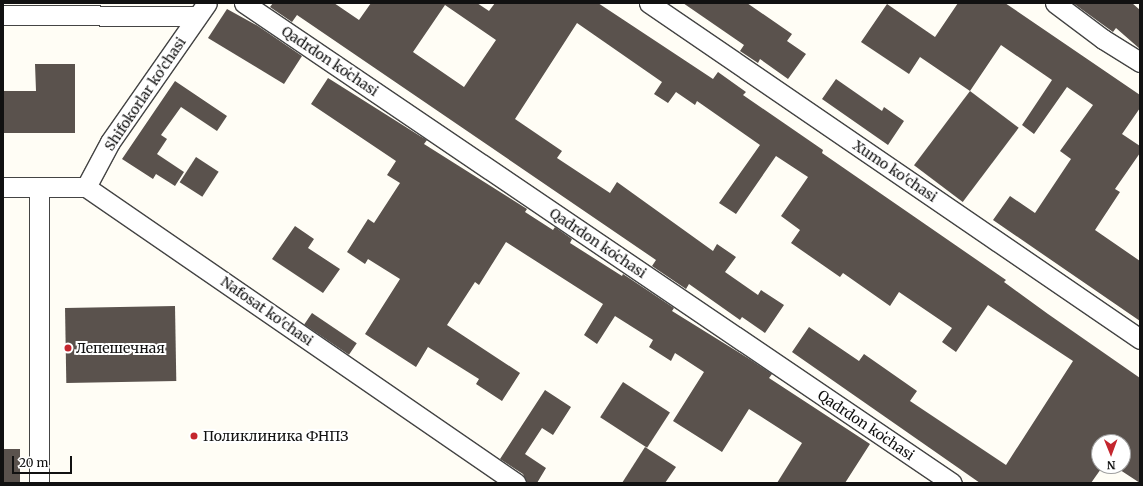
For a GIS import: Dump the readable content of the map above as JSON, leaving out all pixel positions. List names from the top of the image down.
{
  "streets": {
    "street": [
      "Qadrdon koʻchasi",
      "Shifokorlar ko'chasi",
      "Xumo ko'chasi",
      "Nafosat ko'chasi"
    ]
  },
  "crossings": [
    ["Shifokorlar ko'chasi", "Nafosat ko'chasi"]
  ],
  "places": ["Лепешечная", "Поликлиника ФНПЗ"],
  "scale_bar": "20 m",
  "north": "bottom"
}
